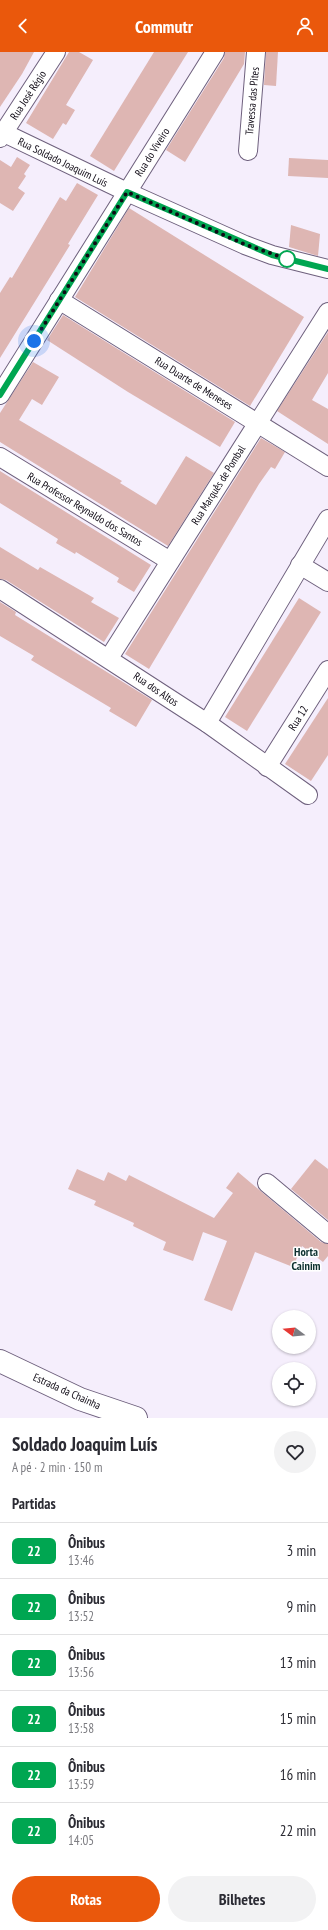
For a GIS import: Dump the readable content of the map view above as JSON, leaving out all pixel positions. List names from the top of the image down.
{
  "streets": {
    "street": [
      "Rua José Régio",
      "Travessa das Pites",
      "Rua do Viveiro",
      "Rua Soldado Joaquim Luís",
      "Rua Duarte de Meneses",
      "Rua Marquês de Pombal",
      "Rua Professor Reynaldo dos Santos",
      "Rua dos Altos",
      "Rua 12",
      "Estrada da Chainha"
    ]
  },
  "crossings": [
    ["Rua José Régio", "Rua Soldado Joaquim Luís"],
    ["Rua do Viveiro", "Rua Soldado Joaquim Luís"],
    ["Rua do Viveiro", "Rua Duarte de Meneses"],
    ["Rua Duarte de Meneses", "Rua Marquês de Pombal"],
    ["Rua Marquês de Pombal", "Rua Professor Reynaldo dos Santos"],
    ["Rua Marquês de Pombal", "Rua dos Altos"],
    ["Rua dos Altos", "Rua 12"]
  ],
  "districts": ["Horta Cainim"],
  "lines": ["bus line 22"],
  "north": "left",
  "page": {
    "header": "Commutr",
    "heading": [
      ["Soldado Joaquim Luís", "A pé · 2 min · 150 m"],
      "Partidas"
    ],
    "list": [
      {
        "mark": "22",
        "name": "Ônibus",
        "note": "13:46",
        "value": "3 min"
      },
      {
        "mark": "22",
        "name": "Ônibus",
        "note": "13:52",
        "value": "9 min"
      },
      {
        "mark": "22",
        "name": "Ônibus",
        "note": "13:56",
        "value": "13 min"
      },
      {
        "mark": "22",
        "name": "Ônibus",
        "note": "13:58",
        "value": "15 min"
      },
      {
        "mark": "22",
        "name": "Ônibus",
        "note": "13:59",
        "value": "16 min"
      },
      {
        "mark": "22",
        "name": "Ônibus",
        "note": "14:05",
        "value": "22 min"
      }
    ],
    "buttons": ["Rotas", "Bilhetes"]
  }
}
